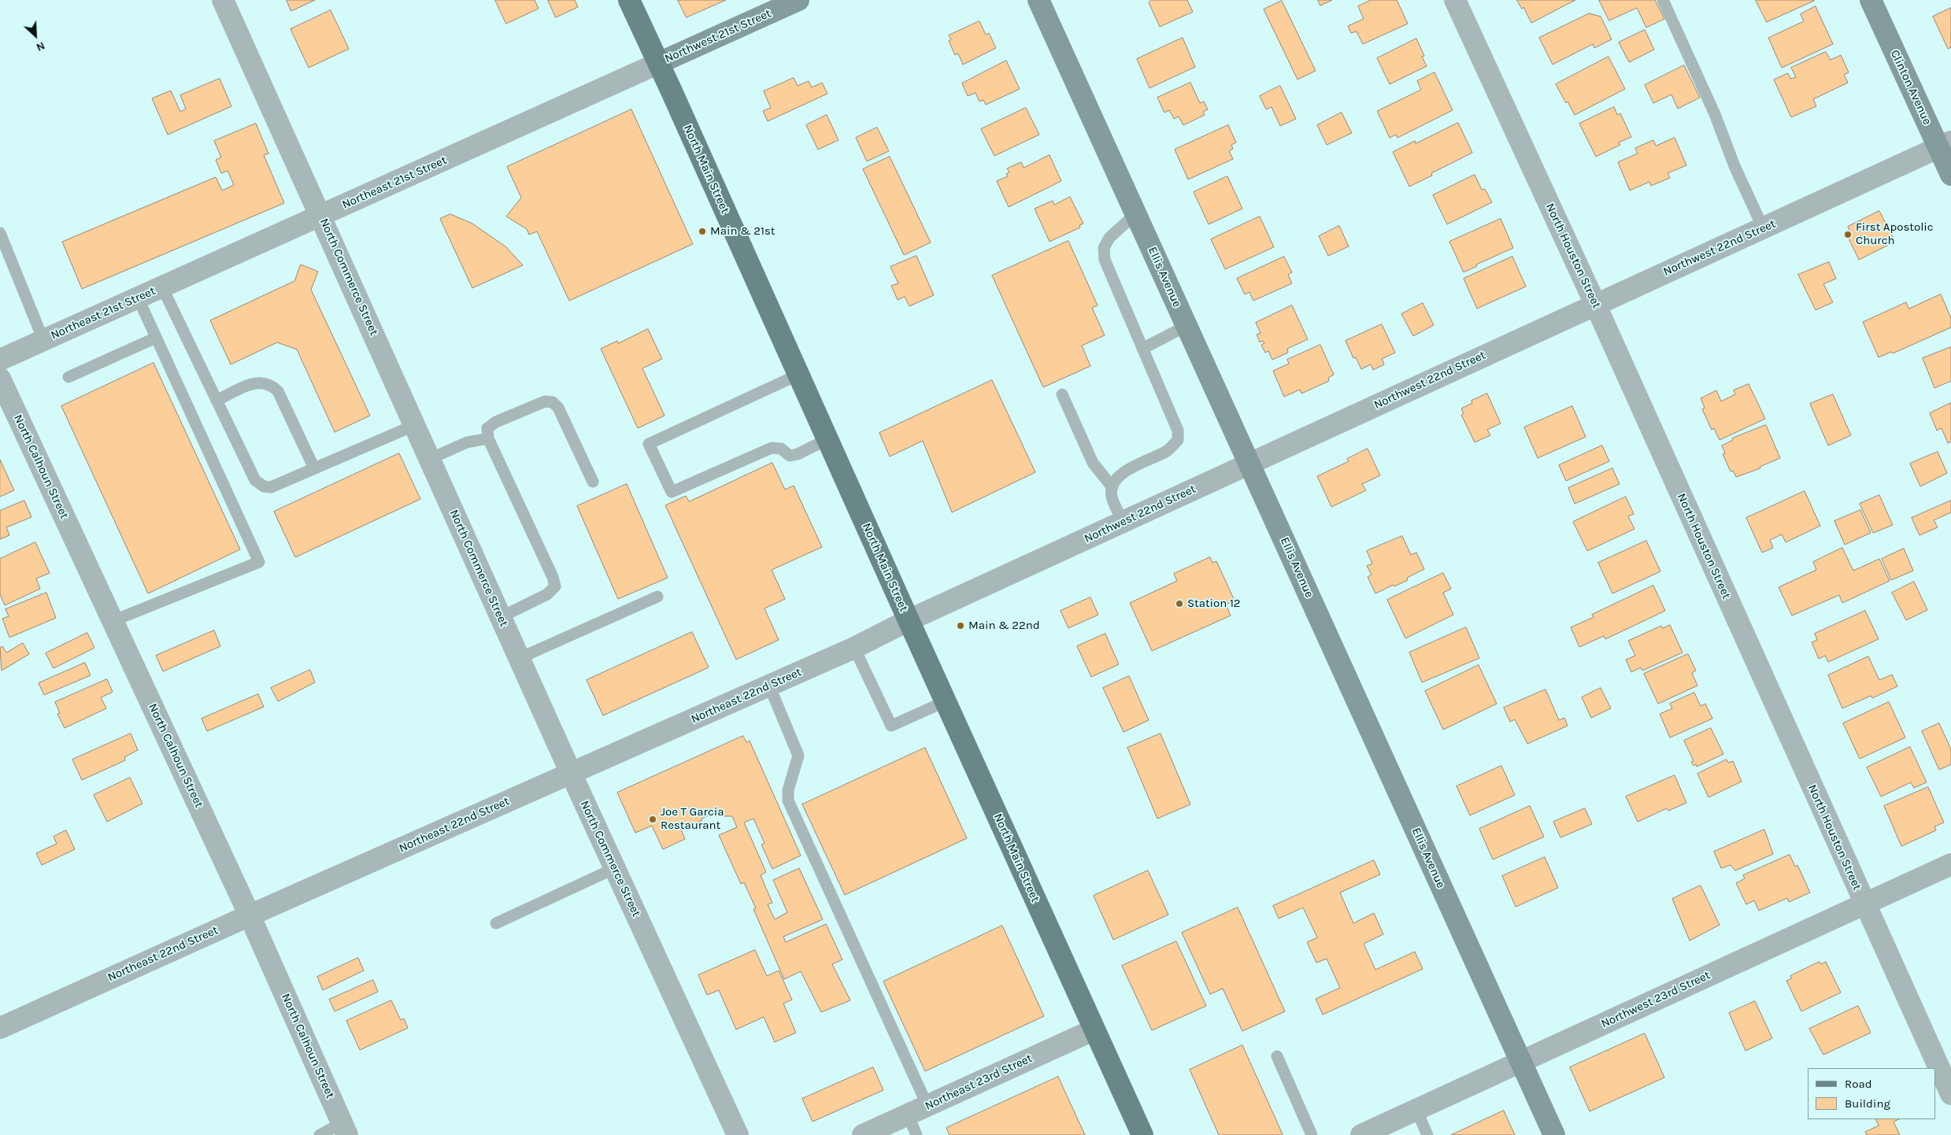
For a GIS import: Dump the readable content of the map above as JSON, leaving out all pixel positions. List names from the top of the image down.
{
  "streets": {
    "main road": ["North Main Street"],
    "street": [
      "Northwest 21st Street",
      "Clinton Avenue",
      "Northeast 21st Street",
      "Northwest 22nd Street",
      "North Houston Street",
      "North Commerce Street",
      "Ellis Avenue",
      "North Calhoun Street",
      "Northeast 22nd Street",
      "Northwest 23rd Street",
      "Northeast 23rd Street"
    ]
  },
  "crossings": [
    ["Northwest 21st Street", "North Main Street"],
    ["Northwest 21st Street", "Northeast 21st Street"],
    ["Clinton Avenue", "Northwest 22nd Street"],
    ["North Main Street", "Northeast 21st Street"],
    ["North Main Street", "Northwest 22nd Street"],
    ["North Main Street", "Northeast 22nd Street"],
    ["North Main Street", "Northeast 23rd Street"],
    ["Northeast 21st Street", "North Commerce Street"],
    ["Northwest 22nd Street", "North Houston Street"],
    ["Northwest 22nd Street", "Ellis Avenue"],
    ["Northwest 22nd Street", "Northeast 22nd Street"],
    ["North Houston Street", "Northwest 23rd Street"],
    ["North Commerce Street", "Northeast 22nd Street"],
    ["Ellis Avenue", "Northwest 23rd Street"],
    ["North Calhoun Street", "Northeast 22nd Street"]
  ],
  "places": [
    "Main & 21st",
    "First Apostolic Church",
    "Station 12",
    "Main & 22nd",
    "Joe T Garcia Restaurant"
  ],
  "legend": ["Road", "Building"],
  "north": "bottom right"
}
